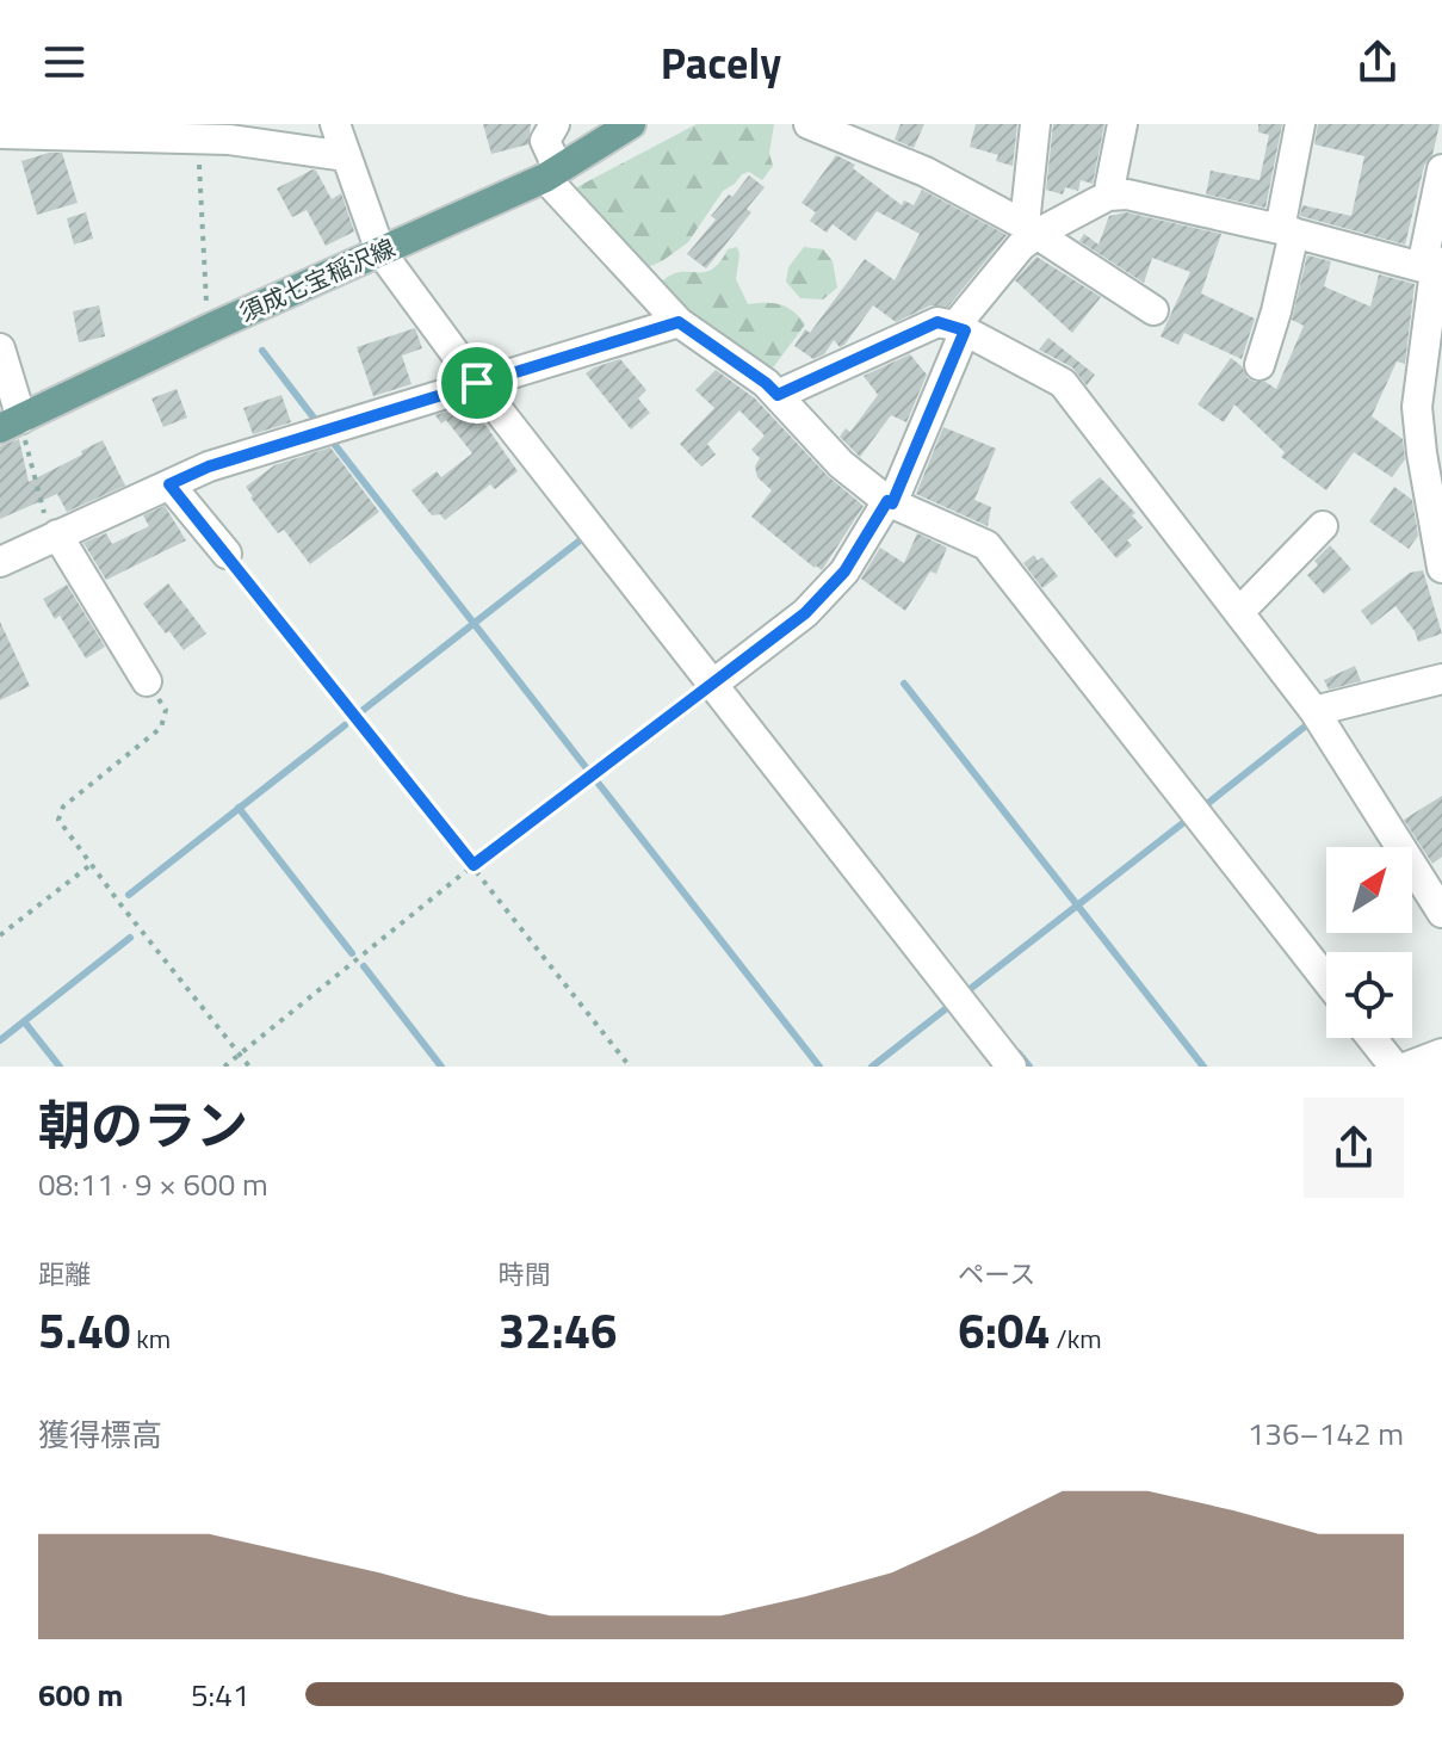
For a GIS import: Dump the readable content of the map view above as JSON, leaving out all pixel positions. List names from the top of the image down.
{
  "streets": {
    "main road": ["須成七宝稲沢線"]
  },
  "north": "top right",
  "page": {
    "header": "Pacely",
    "heading": ["朝のラン", "08:11 · 9 × 600 m"],
    "stats": [
      ["距離", "5.40 km"],
      ["時間", "32:46"],
      ["ペース", "6:04 /km"]
    ],
    "chart": ["獲得標高", "136–142 m"],
    "list": [
      {
        "name": "600 m",
        "note": "5:41"
      }
    ]
  }
}
